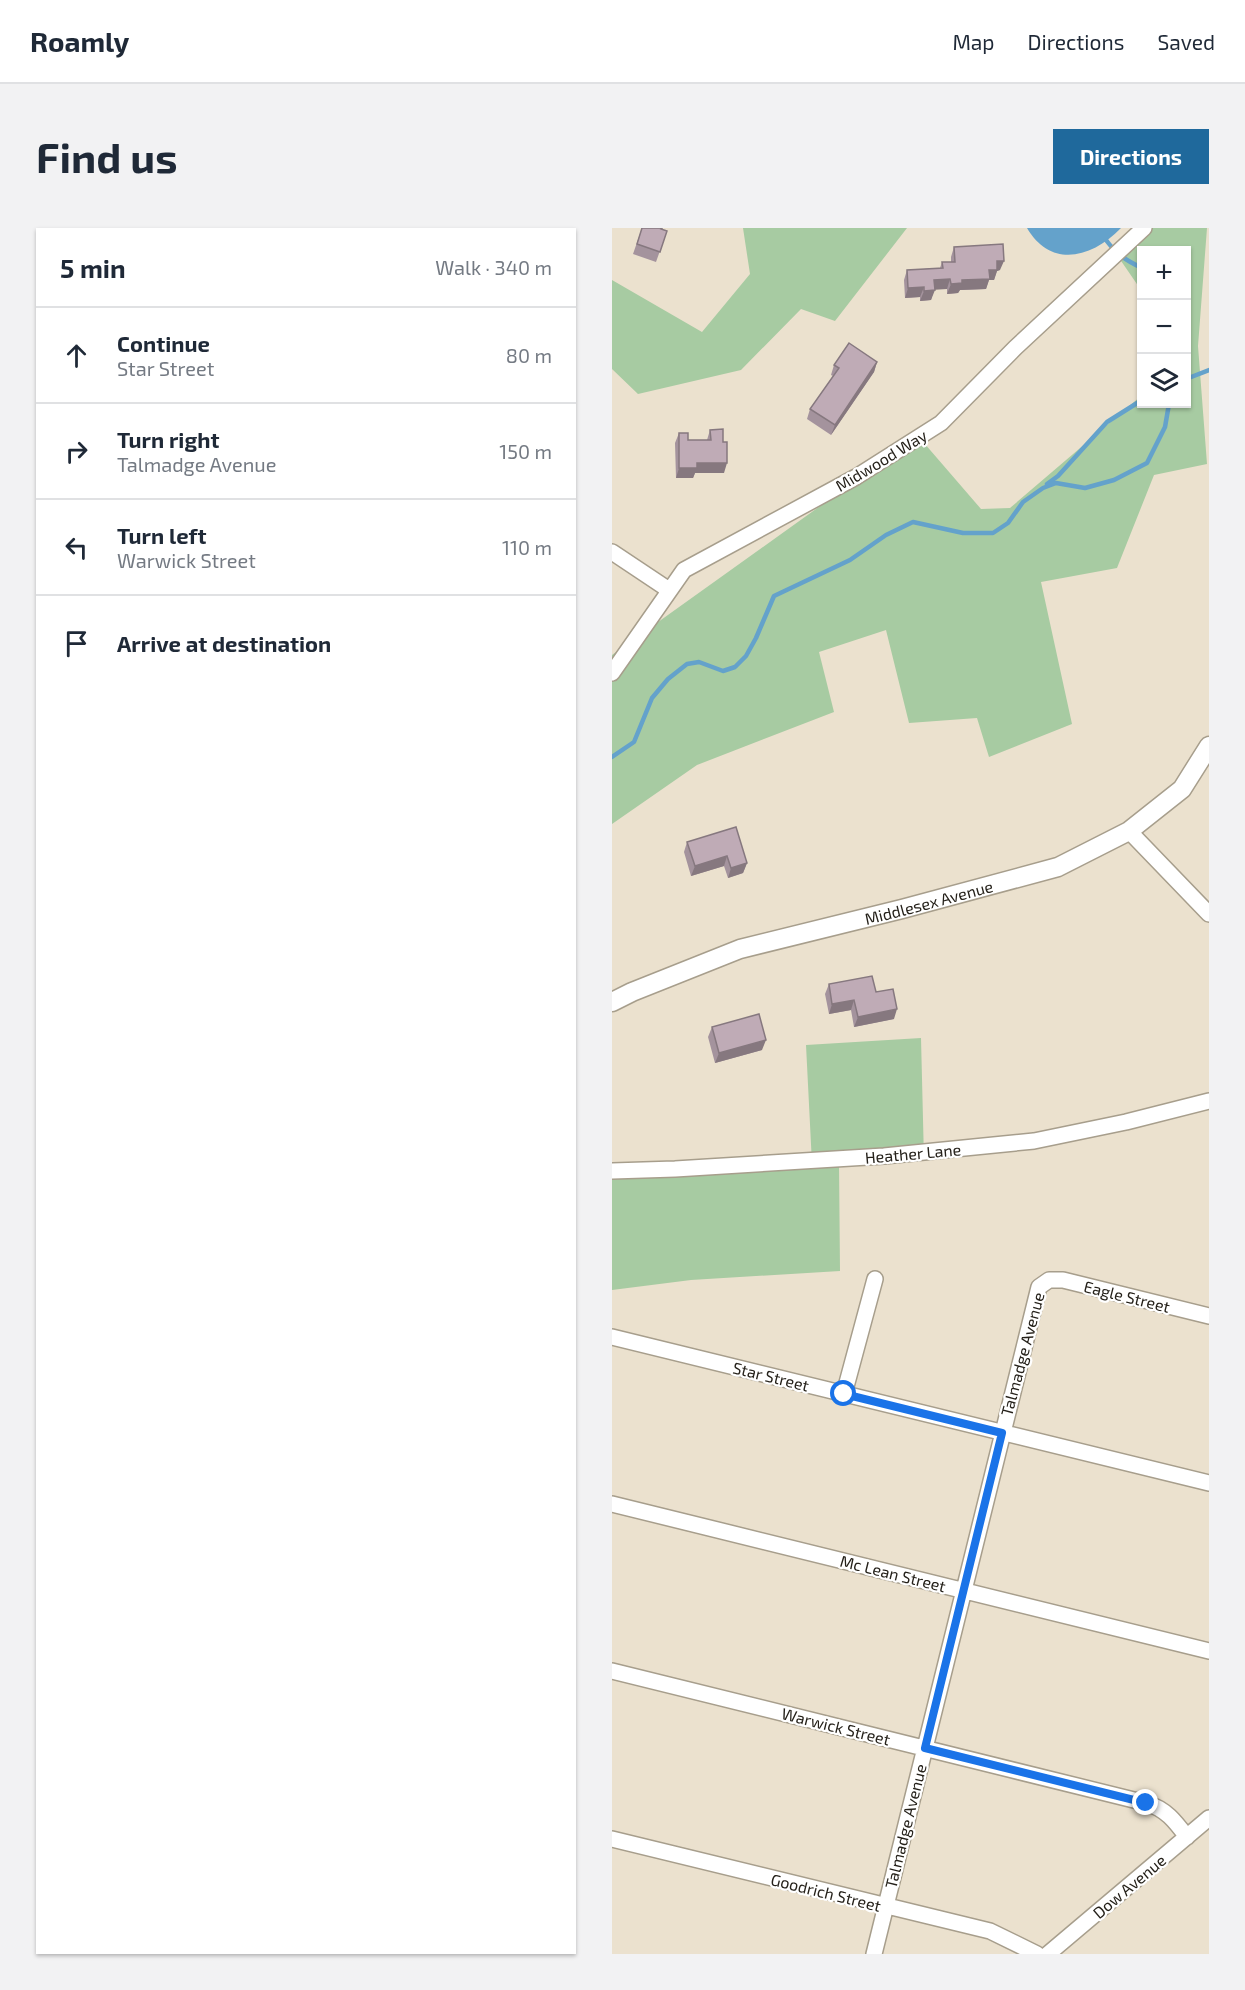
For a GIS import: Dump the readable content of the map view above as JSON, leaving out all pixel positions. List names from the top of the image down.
{
  "streets": {
    "street": [
      "Midwood Way",
      "Middlesex Avenue",
      "Heather Lane",
      "Eagle Street",
      "Talmadge Avenue",
      "Star Street",
      "Mc Lean Street",
      "Warwick Street",
      "Dow Avenue",
      "Goodrich Street"
    ]
  },
  "crossings": [
    ["Eagle Street", "Talmadge Avenue"],
    ["Talmadge Avenue", "Star Street"],
    ["Talmadge Avenue", "Mc Lean Street"],
    ["Talmadge Avenue", "Warwick Street"],
    ["Talmadge Avenue", "Goodrich Street"],
    ["Warwick Street", "Dow Avenue"]
  ],
  "page": {
    "header": "Roamly",
    "nav": ["Map", "Directions", "Saved"],
    "buttons": "Directions",
    "title": "Find us",
    "heading": ["5 min", "Walk · 340 m"],
    "map_buttons": ["+", "−"],
    "list": [
      ["Continue", "Star Street", "80 m"],
      ["Turn right", "Talmadge Avenue", "150 m"],
      ["Turn left", "Warwick Street", "110 m"],
      "Arrive at destination"
    ]
  }
}
